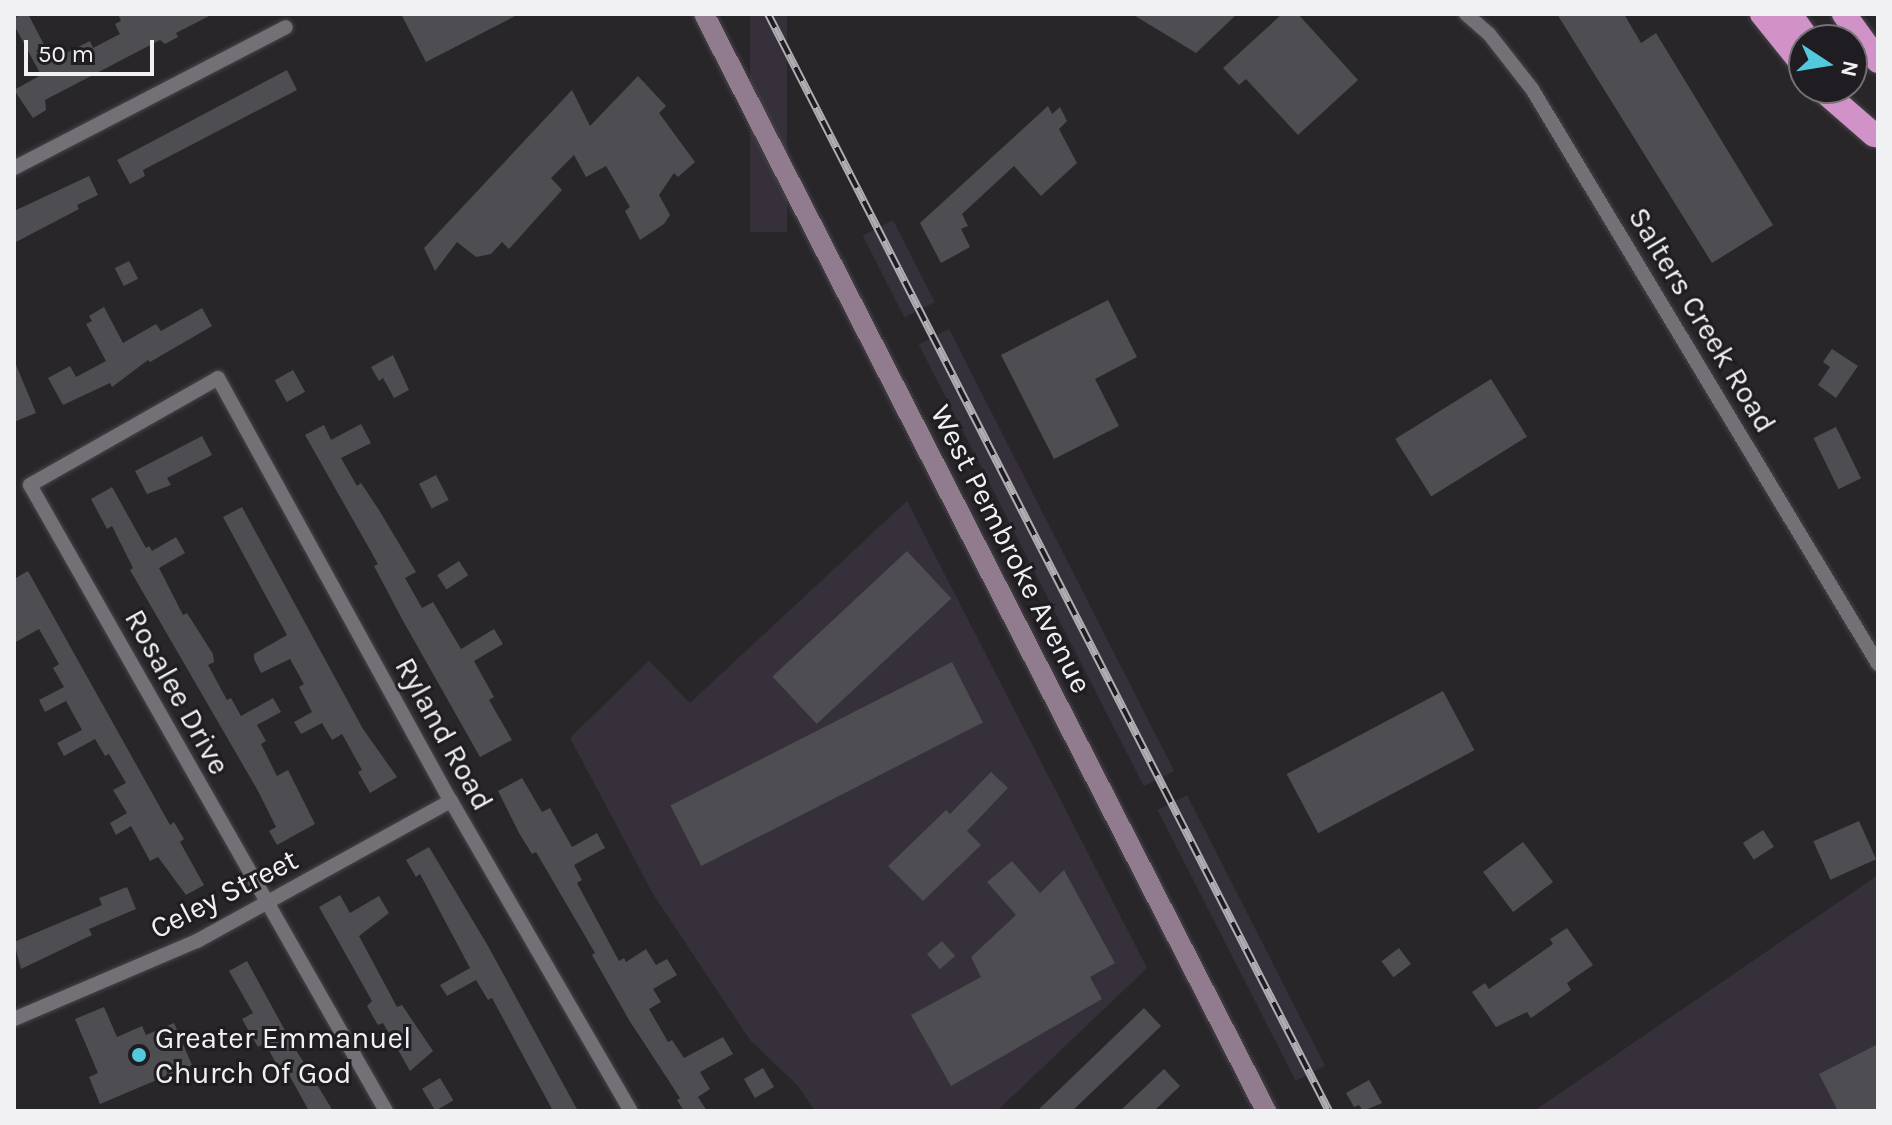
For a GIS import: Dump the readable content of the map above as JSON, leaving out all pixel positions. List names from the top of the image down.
{
  "streets": {
    "main road": ["West Pembroke Avenue"],
    "street": [
      "Salters Creek Road",
      "Rosalee Drive",
      "Ryland Road",
      "Celey Street"
    ]
  },
  "crossings": [
    ["Rosalee Drive", "Ryland Road"],
    ["Rosalee Drive", "Celey Street"],
    ["Ryland Road", "Celey Street"]
  ],
  "places": ["Greater Emmanuel Church Of God"],
  "scale_bar": "50 m",
  "north": "right"
}
